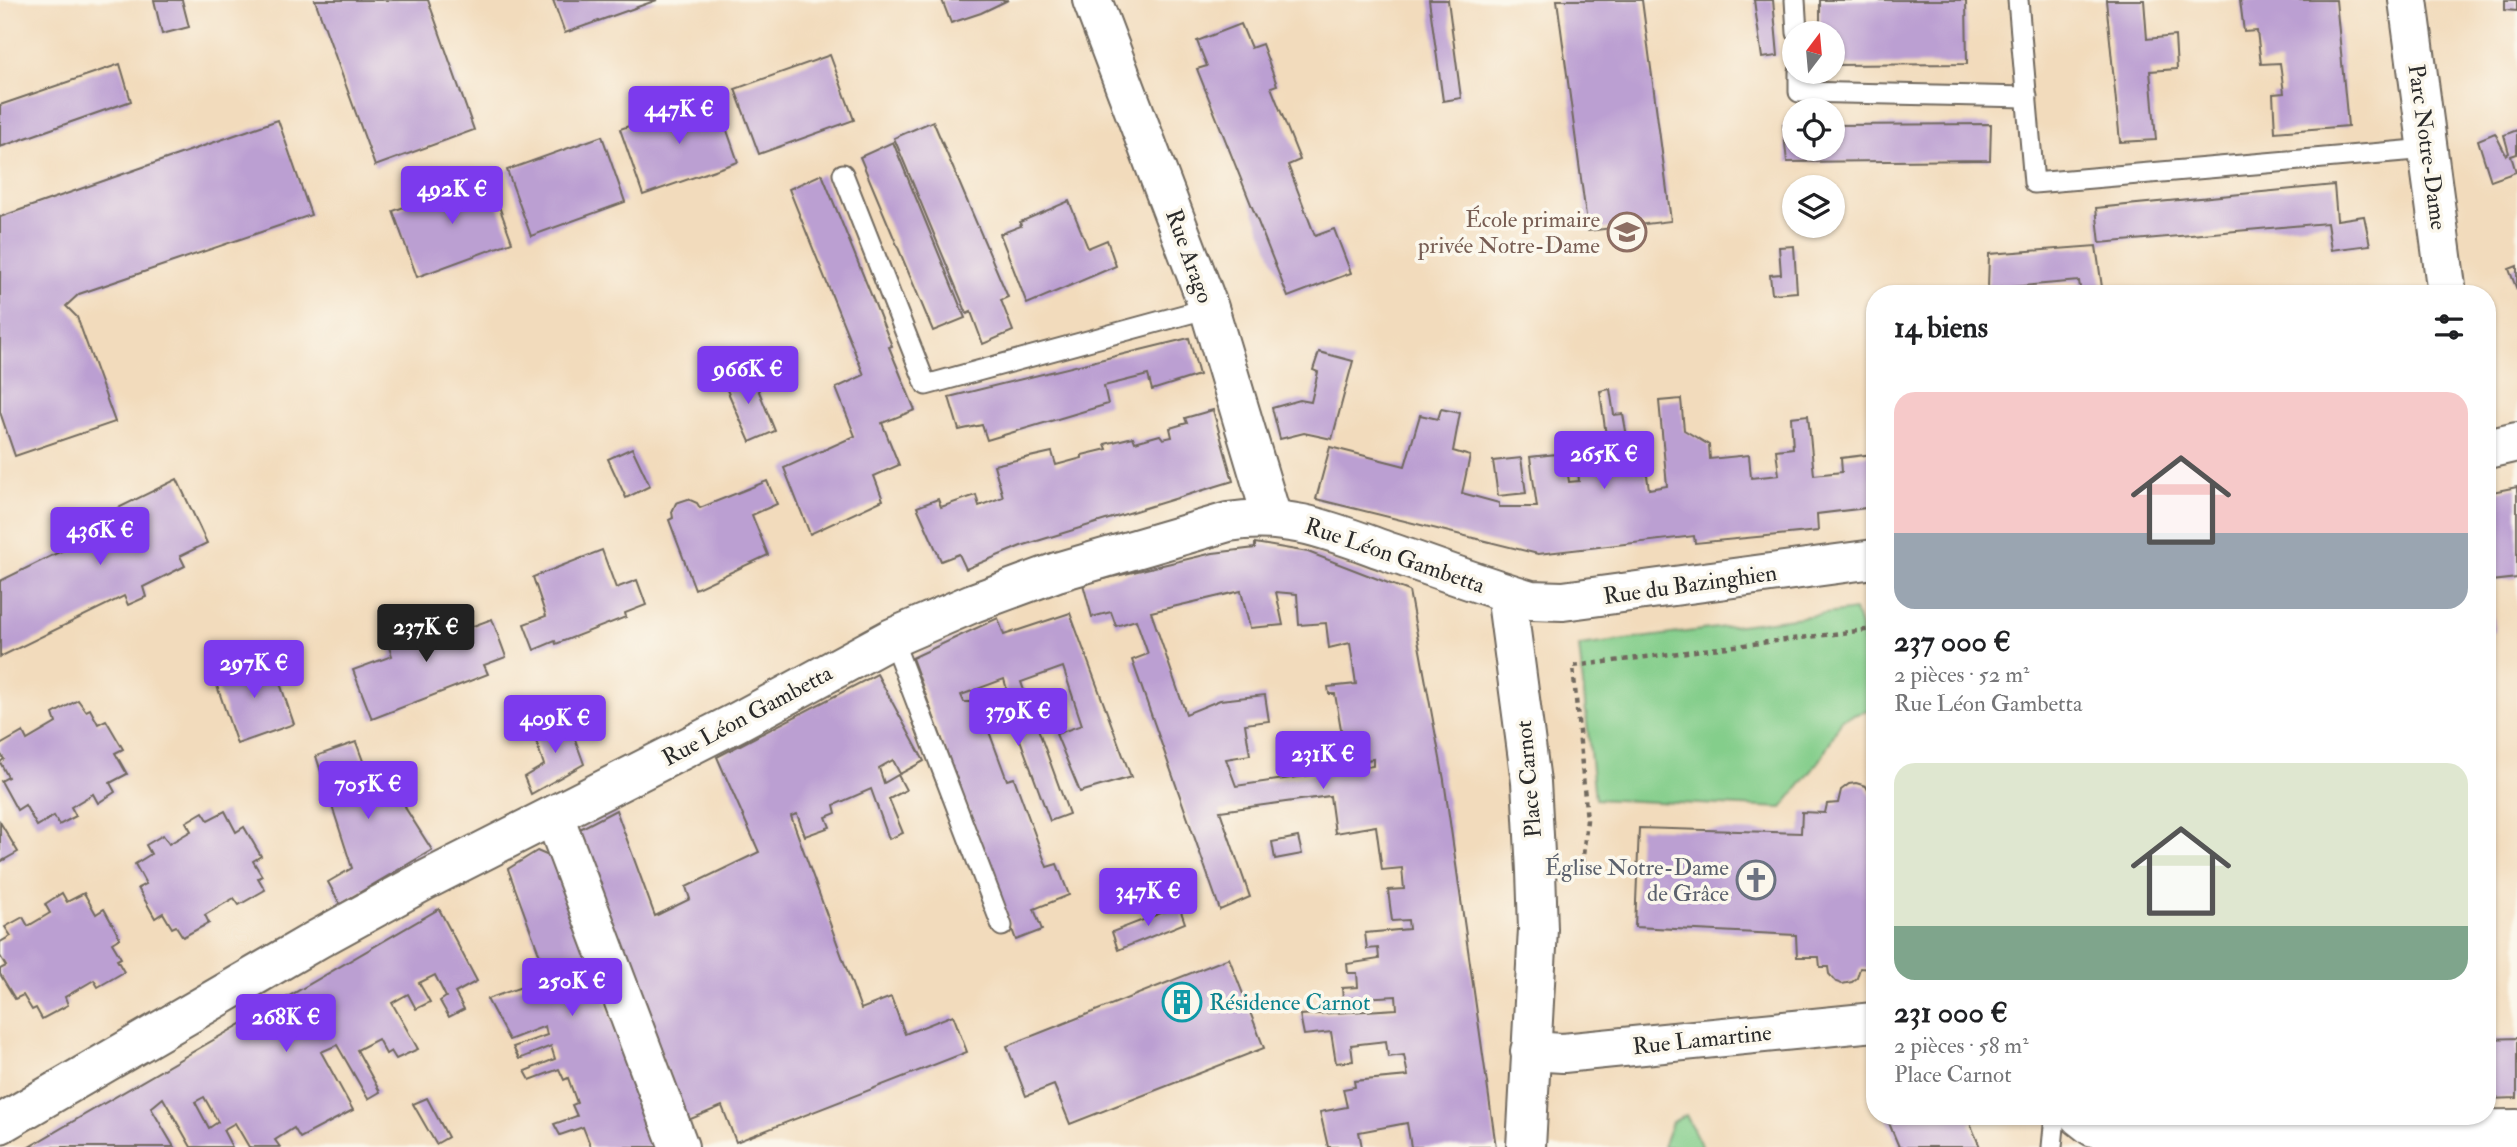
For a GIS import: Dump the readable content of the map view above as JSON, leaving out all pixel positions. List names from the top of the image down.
{
  "streets": {
    "street": [
      "Parc Notre-Dame",
      "Rue Arago",
      "Rue Léon Gambetta",
      "Rue du Bazinghien",
      "Place Carnot",
      "Rue Lamartine"
    ]
  },
  "crossings": [
    ["Rue Arago", "Rue Léon Gambetta"],
    ["Rue Léon Gambetta", "Rue du Bazinghien"],
    ["Rue Léon Gambetta", "Place Carnot"],
    ["Rue du Bazinghien", "Place Carnot"],
    ["Place Carnot", "Rue Lamartine"]
  ],
  "places": {
    "school or university": ["École primaire privée Notre-Dame"],
    "church": ["Église Notre-Dame de Grâce"],
    "building": ["Résidence Carnot"]
  },
  "north": "top",
  "page": {
    "price": [
      "447K €",
      "492K €",
      "966K €",
      "265K €",
      "436K €",
      "237K €",
      "297K €",
      "379K €",
      "409K €",
      "231K €",
      "705K €",
      "347K €",
      "250K €",
      "268K €"
    ],
    "heading": "14 biens",
    "list": [
      {
        "name": "237 000 €",
        "note": "2 pièces · 52 m² · Rue Léon Gambetta"
      },
      {
        "name": "231 000 €",
        "note": "2 pièces · 58 m² · Place Carnot"
      }
    ]
  }
}
